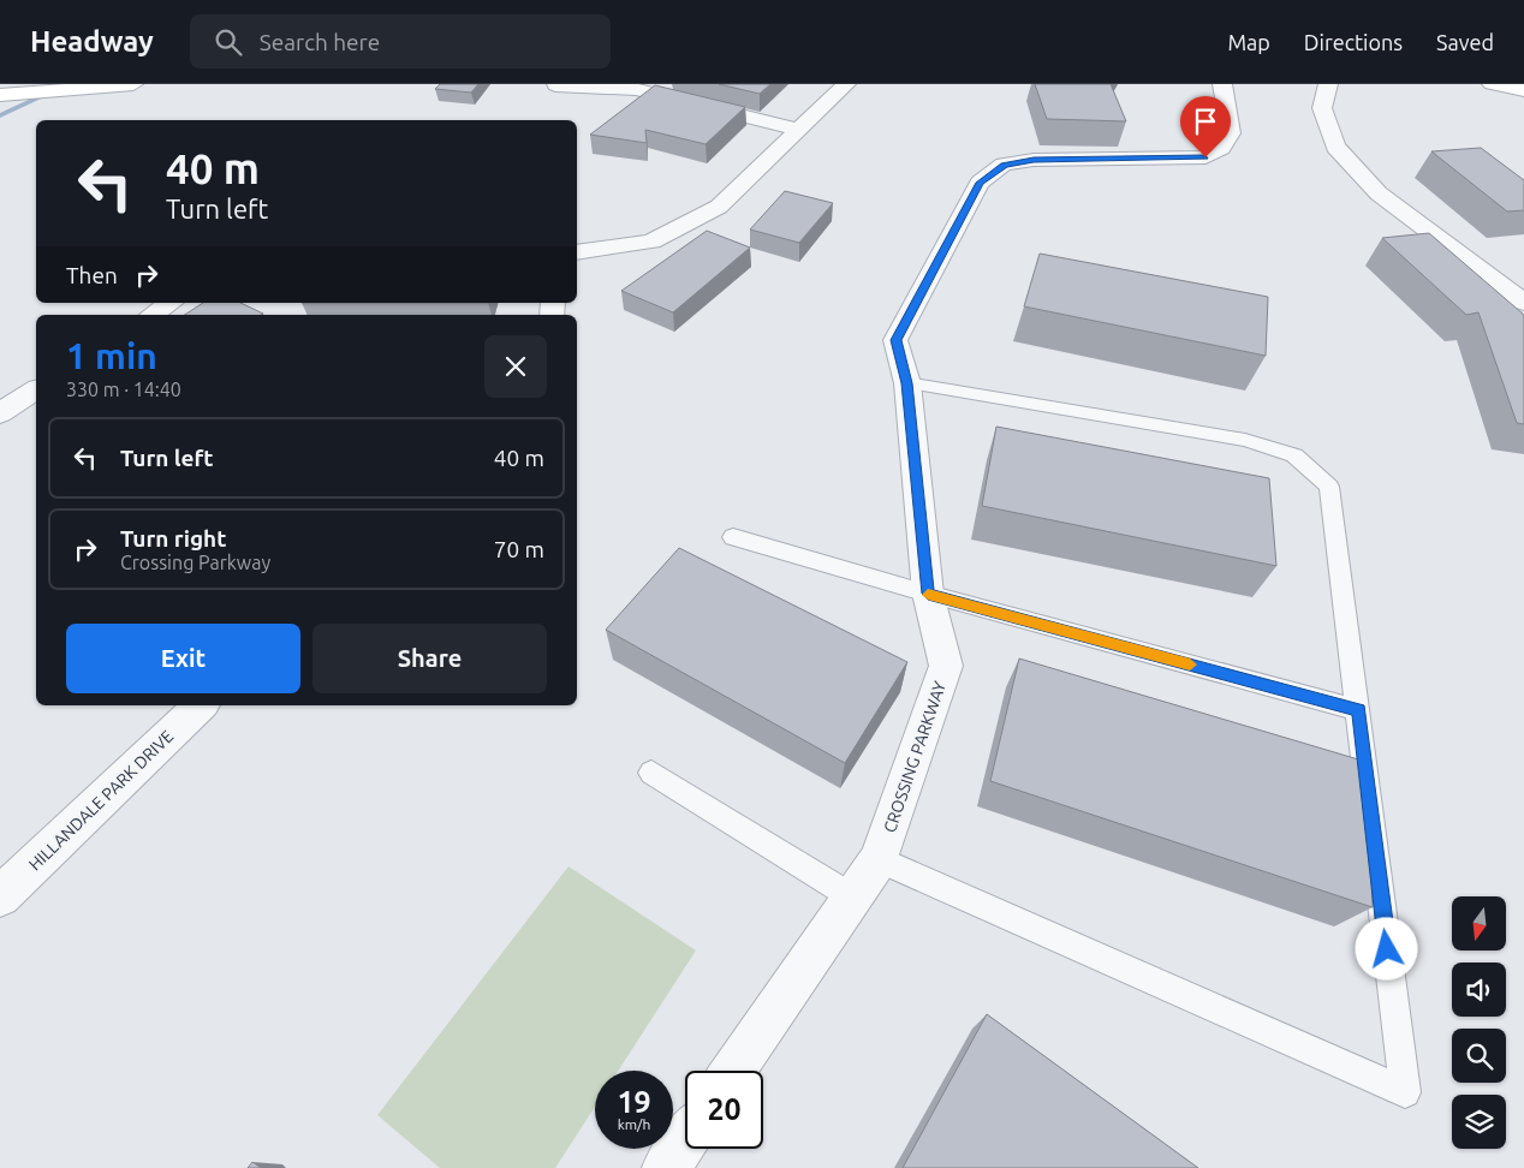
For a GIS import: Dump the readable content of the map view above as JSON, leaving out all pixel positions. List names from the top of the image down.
{
  "streets": {
    "street": ["CROSSING PARKWAY", "HILLANDALE PARK DRIVE"]
  },
  "north": "bottom",
  "page": {
    "header": "Headway",
    "search": "Search here",
    "nav": ["Map", "Directions", "Saved"],
    "turn": ["40 m", "Turn left"],
    "then": "Then",
    "heading": ["1 min", "330 m · 14:40"],
    "list": [
      {
        "name": "Turn left",
        "value": "40 m"
      },
      {
        "name": "Turn right",
        "note": "Crossing Parkway",
        "value": "70 m"
      }
    ],
    "buttons": ["Exit", "Share"],
    "speed": "19 km/h",
    "limit": "20"
  }
}
